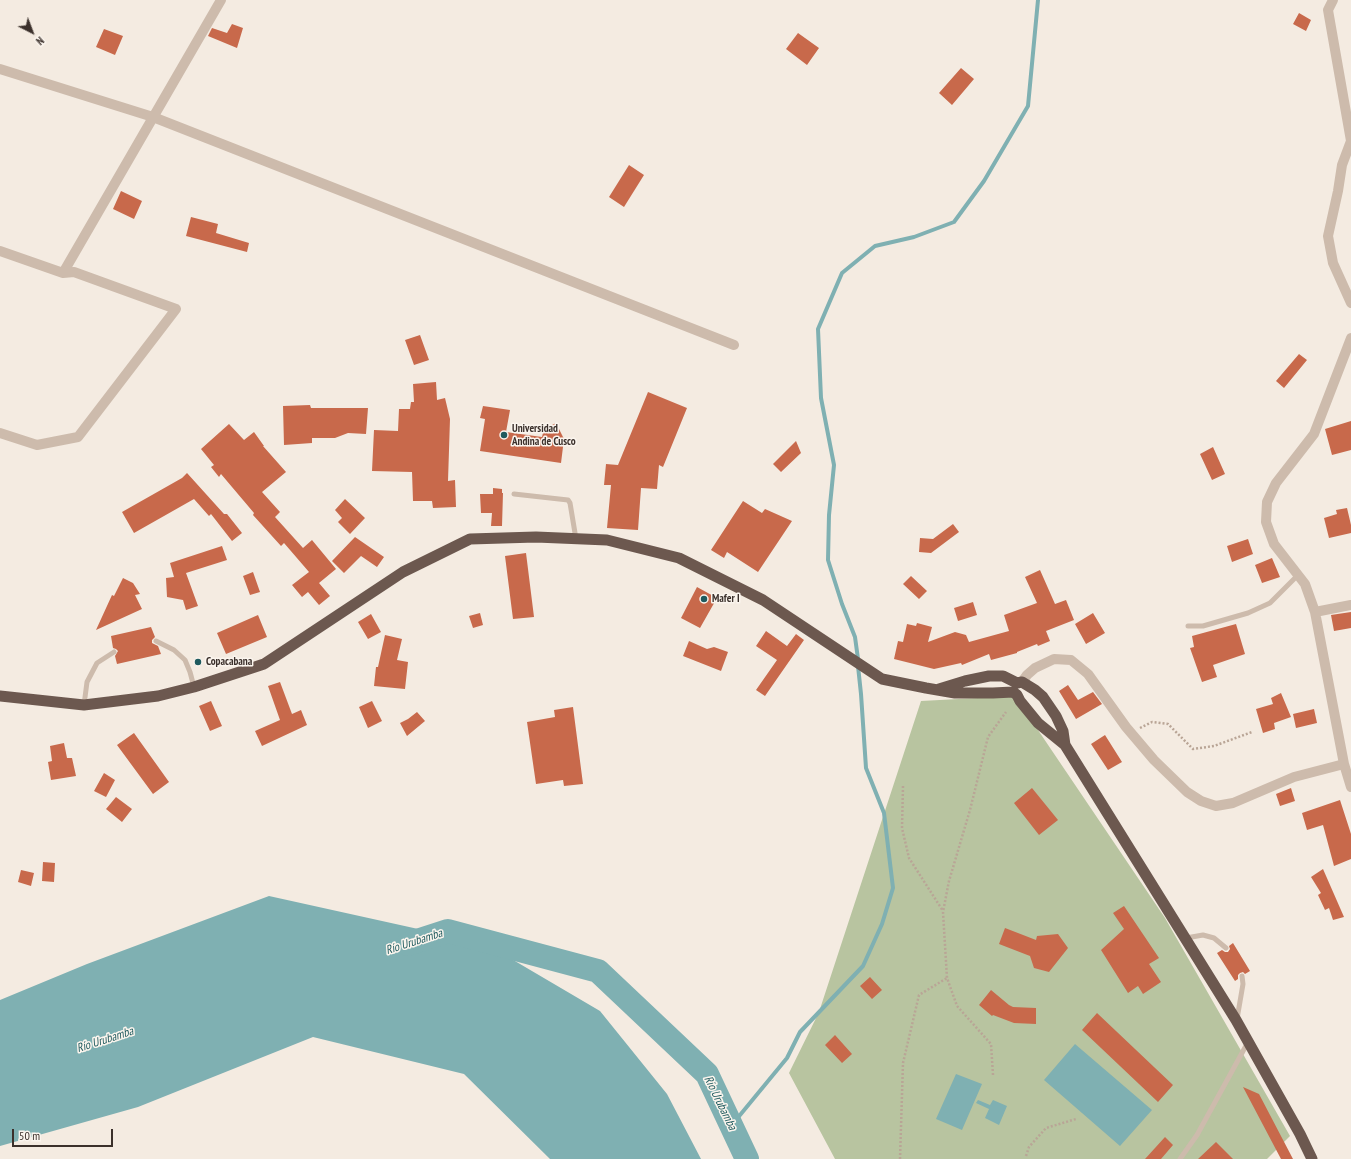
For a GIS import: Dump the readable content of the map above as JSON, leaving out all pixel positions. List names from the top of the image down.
{
  "water": ["Río Urubamba"],
  "places": ["Universidad Andina de Cusco", "Mafer I", "Copacabana"],
  "scale_bar": "50 m",
  "north": "bottom right"
}
